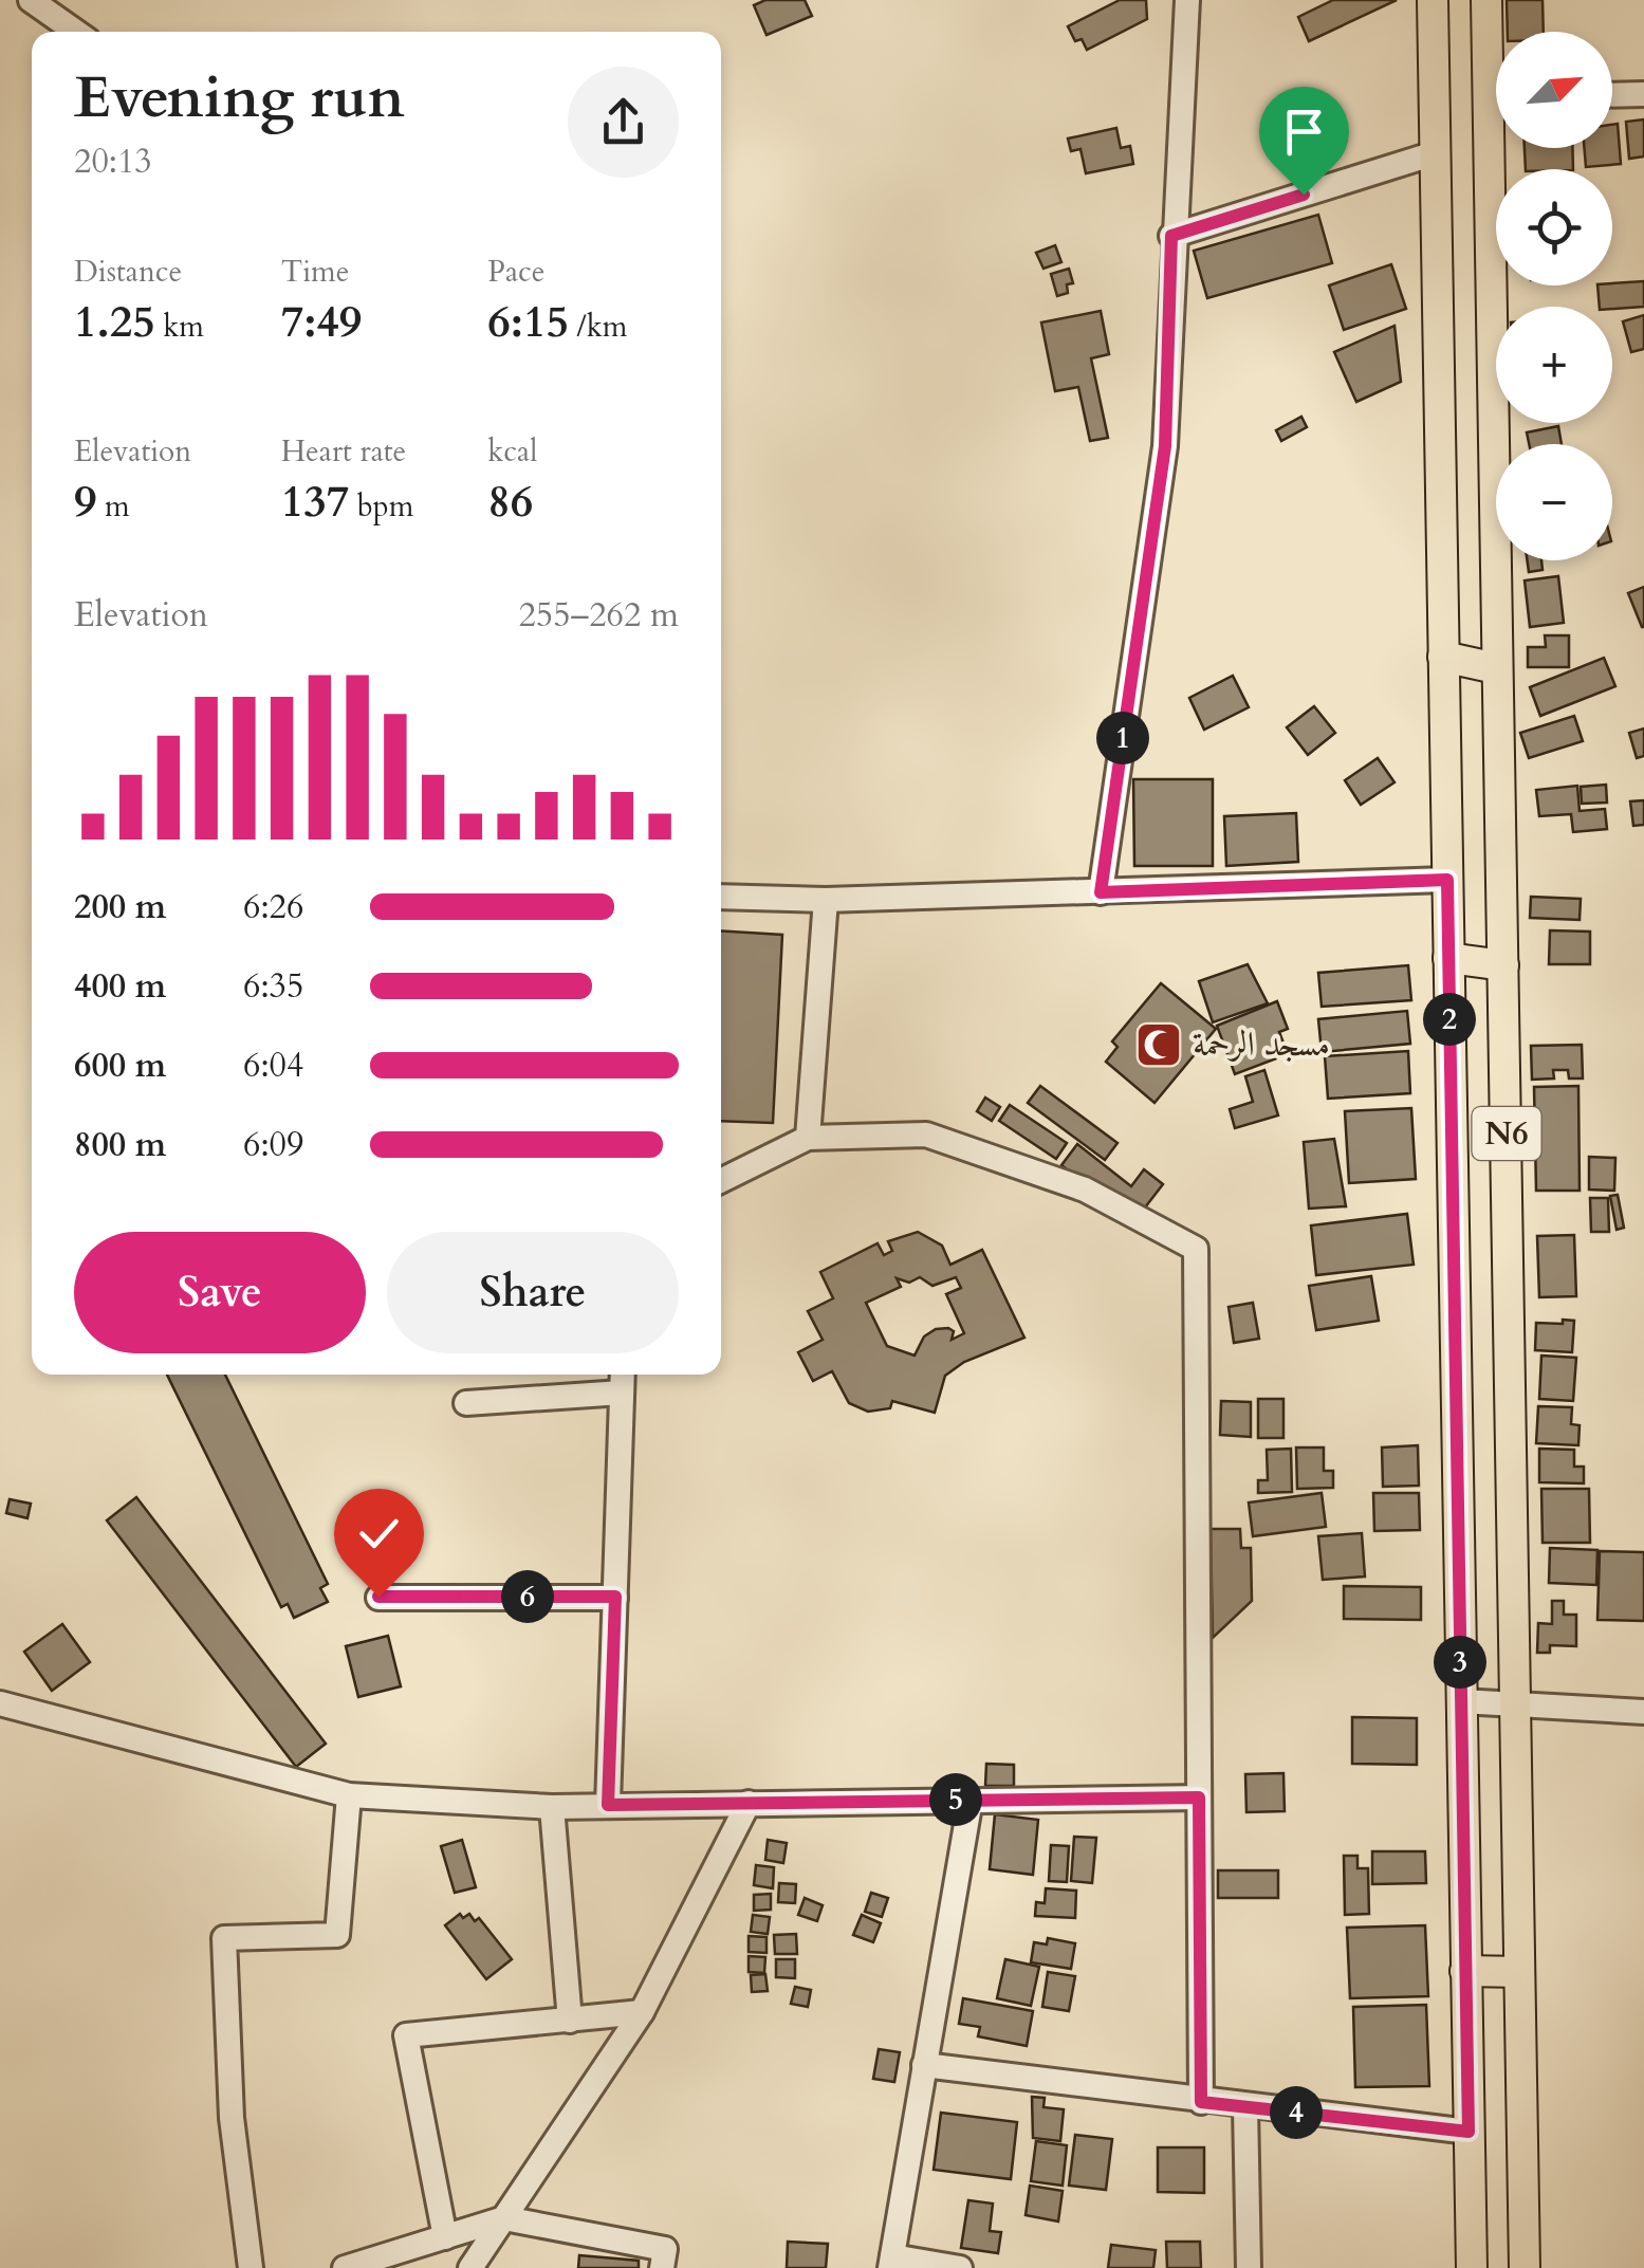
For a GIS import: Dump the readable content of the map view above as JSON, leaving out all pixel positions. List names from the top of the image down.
{
  "streets": {
    "main road": ["N6"]
  },
  "places": {
    "mosque": ["مسجد الرحمة"]
  },
  "north": "top right",
  "page": {
    "map_buttons": ["+", "−"],
    "heading": ["Evening run", "20:13"],
    "stats": [
      ["Distance", "1.25 km"],
      ["Time", "7:49"],
      ["Pace", "6:15 /km"],
      ["Elevation", "9 m"],
      ["Heart rate", "137 bpm"],
      ["kcal", "86"]
    ],
    "chart": ["Elevation", "255–262 m"],
    "pins": [
      "1",
      "2",
      "6",
      "3",
      "5",
      "4"
    ],
    "list": [
      {
        "name": "200 m",
        "note": "6:26"
      },
      {
        "name": "400 m",
        "note": "6:35"
      },
      {
        "name": "600 m",
        "note": "6:04"
      },
      {
        "name": "800 m",
        "note": "6:09"
      }
    ],
    "buttons": ["Save", "Share"]
  }
}
